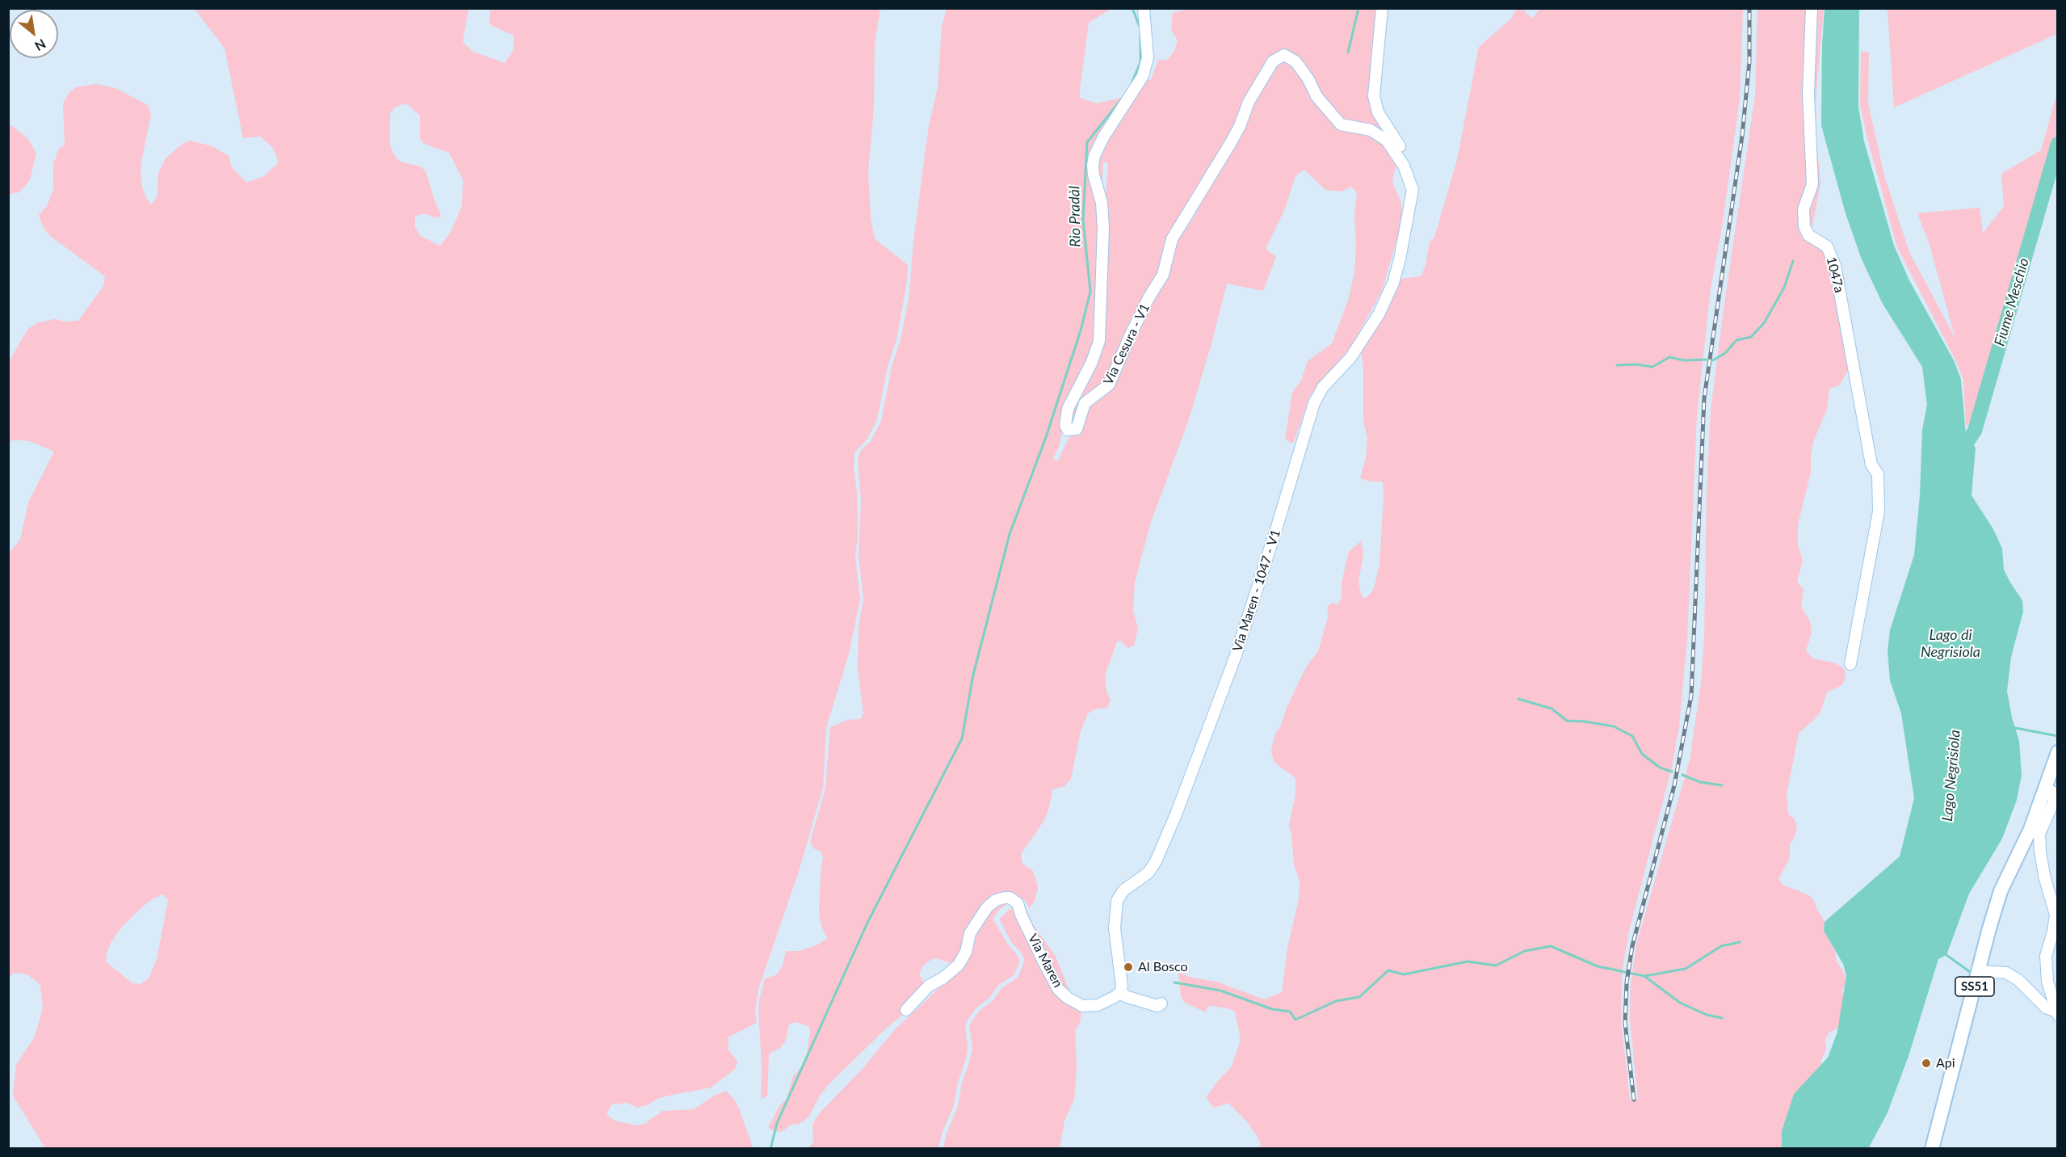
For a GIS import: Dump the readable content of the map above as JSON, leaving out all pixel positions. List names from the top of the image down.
{
  "streets": {
    "main road": ["SS51"],
    "street": [
      "1047a",
      "Via Cesura - V1",
      "Via Maren - 1047 - V1",
      "Via Maren"
    ]
  },
  "crossings": [
    ["Via Cesura - V1", "Via Maren - 1047 - V1"],
    ["Via Maren - 1047 - V1", "Via Maren"]
  ],
  "water": [
    "Rio Pradàl",
    "Fiume Meschio",
    "Lago di Negrisiola",
    "Lago Negrisiola"
  ],
  "places": ["Al Bosco", "Api"],
  "north": "bottom right"
}
